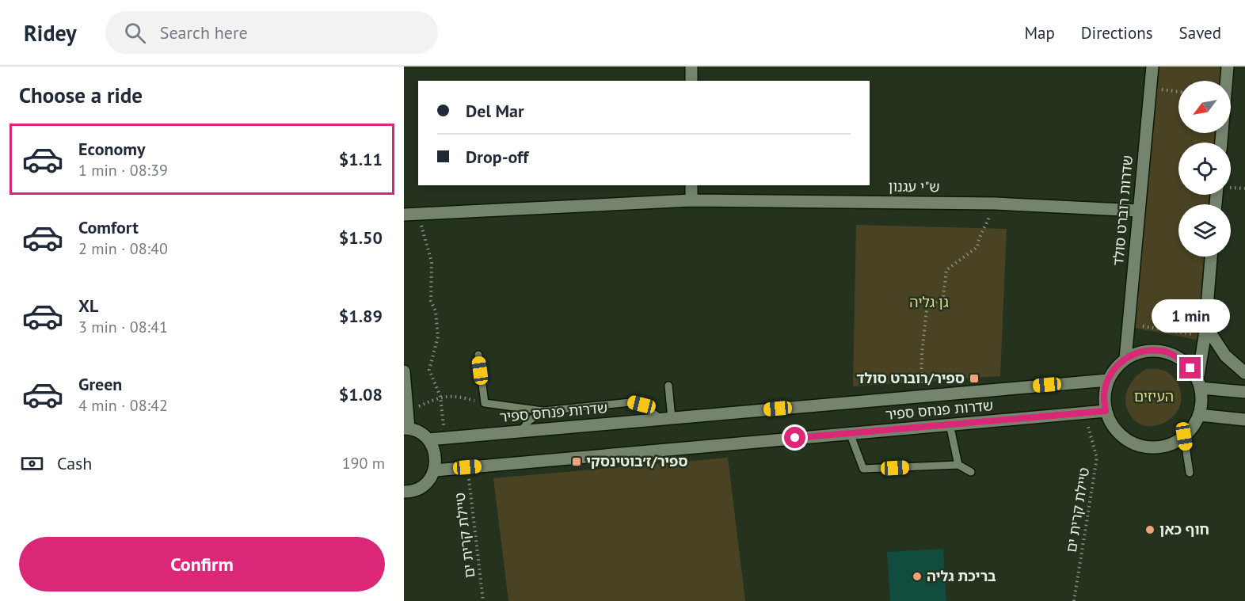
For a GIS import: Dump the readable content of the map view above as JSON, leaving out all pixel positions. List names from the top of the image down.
{
  "streets": {
    "street": ["ש\"י עגנון", "שדרות רוברט סולד", "שדרות פנחס ספיר"],
    "path": ["טיילת קרית ים"]
  },
  "crossings": [
    ["ש\"י עגנון", "שדרות רוברט סולד"],
    ["שדרות רוברט סולד", "שדרות פנחס ספיר"],
    ["שדרות פנחס ספיר", "טיילת קרית ים"]
  ],
  "parks": ["גן גליה", "העיזים"],
  "places": {
    "transit": ["ספיר/רוברט סולד", "ספיר/ז׳בוטינסקי"],
    "other": ["חוף כאן", "בריכת גליה"]
  },
  "north": "bottom left",
  "page": {
    "header": "Ridey",
    "search": "Search here",
    "nav": ["Map", "Directions", "Saved"],
    "heading": "Choose a ride",
    "banner": ["Del Mar", "Drop-off"],
    "list": [
      {
        "name": "Economy",
        "note": "1 min · 08:39",
        "value": "$1.11"
      },
      {
        "name": "Comfort",
        "note": "2 min · 08:40",
        "value": "$1.50"
      },
      {
        "name": "XL",
        "note": "3 min · 08:41",
        "value": "$1.89"
      },
      {
        "name": "Green",
        "note": "4 min · 08:42",
        "value": "$1.08"
      }
    ],
    "bubble": "1 min",
    "pay": ["Cash", "190 m"],
    "buttons": "Confirm"
  }
}
